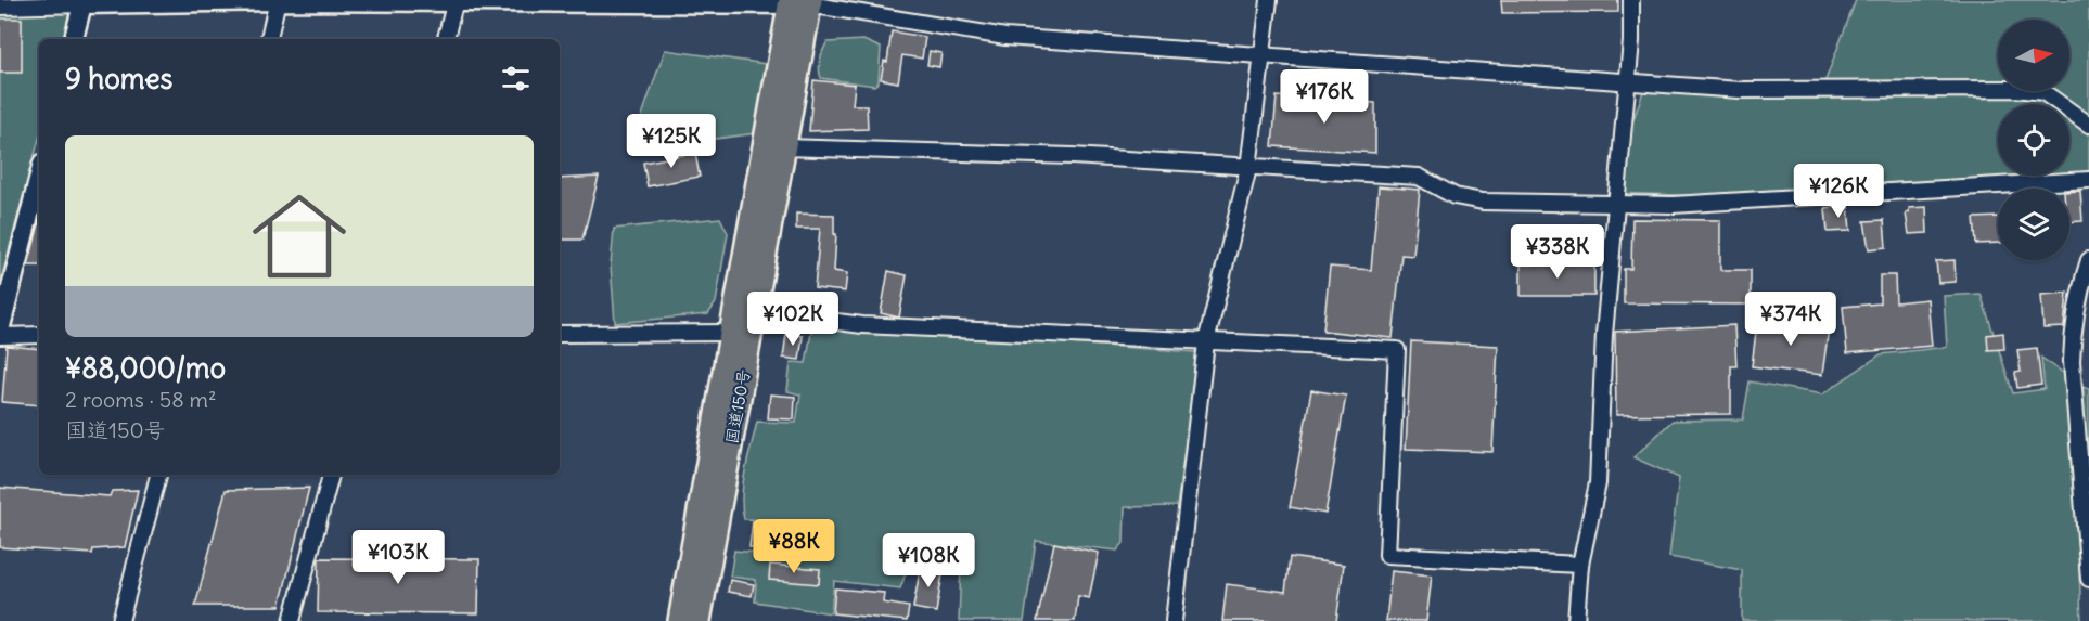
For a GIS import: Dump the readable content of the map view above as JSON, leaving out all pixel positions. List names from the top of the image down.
{
  "streets": {
    "highway": ["国道150号"]
  },
  "north": "right",
  "page": {
    "heading": "9 homes",
    "price": [
      "¥176K",
      "¥125K",
      "¥126K",
      "¥338K",
      "¥102K",
      "¥374K",
      "¥88K",
      "¥103K",
      "¥108K"
    ],
    "list": [
      {
        "name": "¥88,000/mo",
        "note": "2 rooms · 58 m² · 国道150号"
      }
    ]
  }
}
